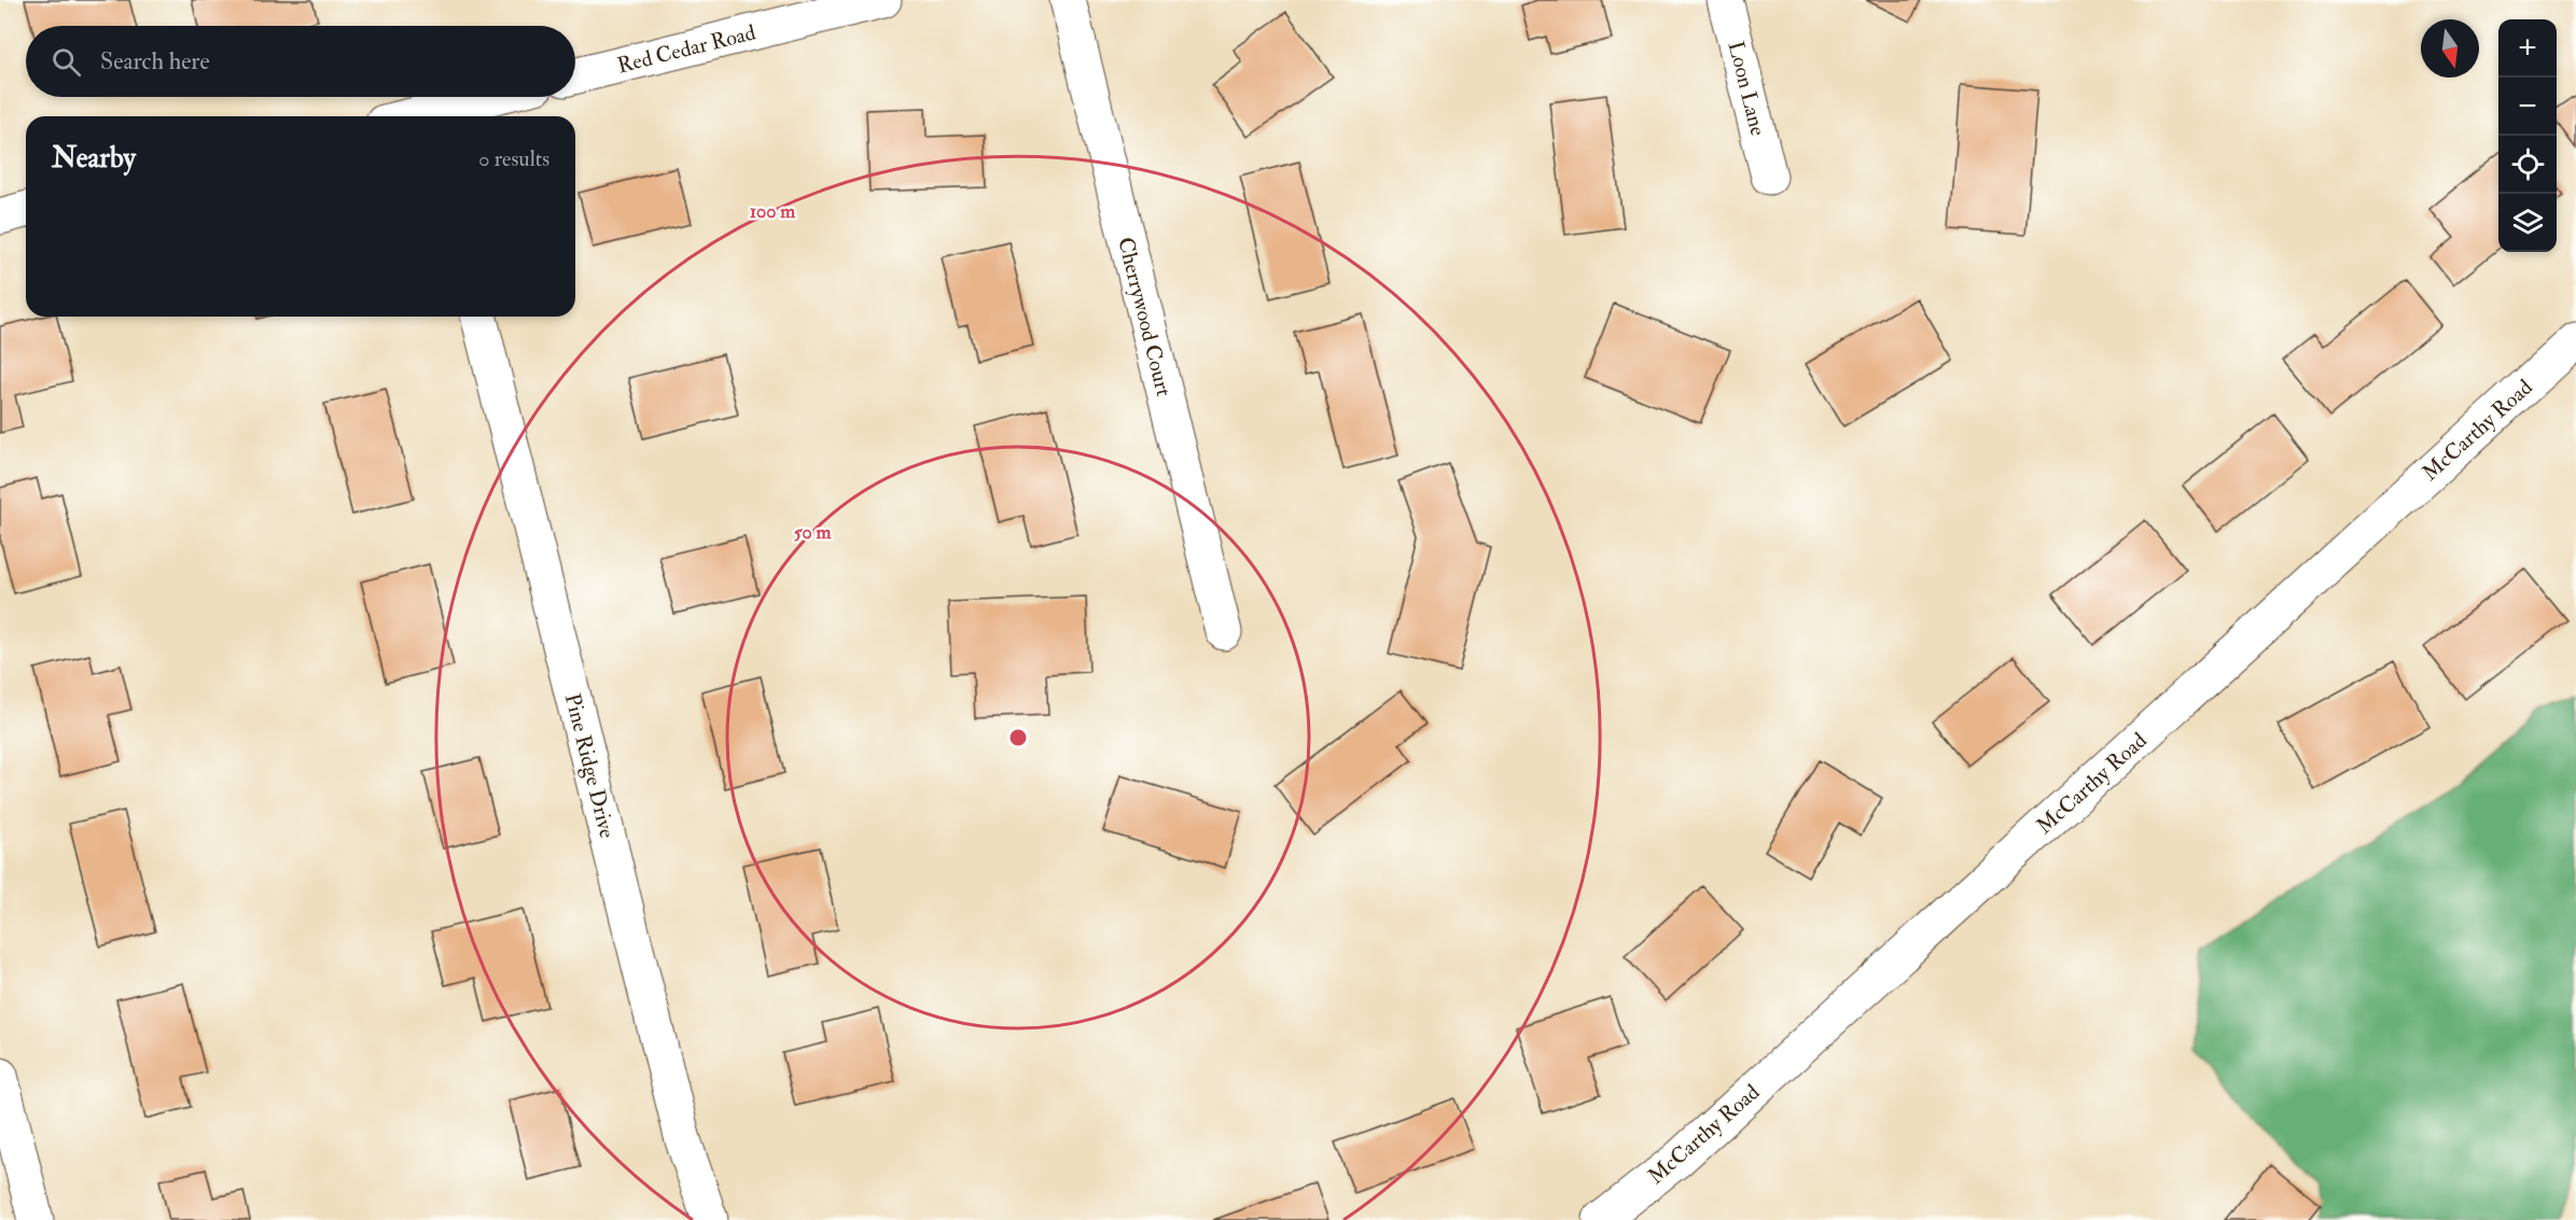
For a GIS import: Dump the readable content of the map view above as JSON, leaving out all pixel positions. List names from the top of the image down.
{
  "streets": {
    "street": [
      "Red Cedar Road",
      "Loon Lane",
      "Cherrywood Court",
      "McCarthy Road",
      "Pine Ridge Drive"
    ]
  },
  "north": "bottom",
  "page": {
    "map_buttons": ["+", "−"],
    "search": "Search here",
    "heading": ["Nearby", "0 results"]
  },
  "rings": ["100 m", "50 m"]
}
